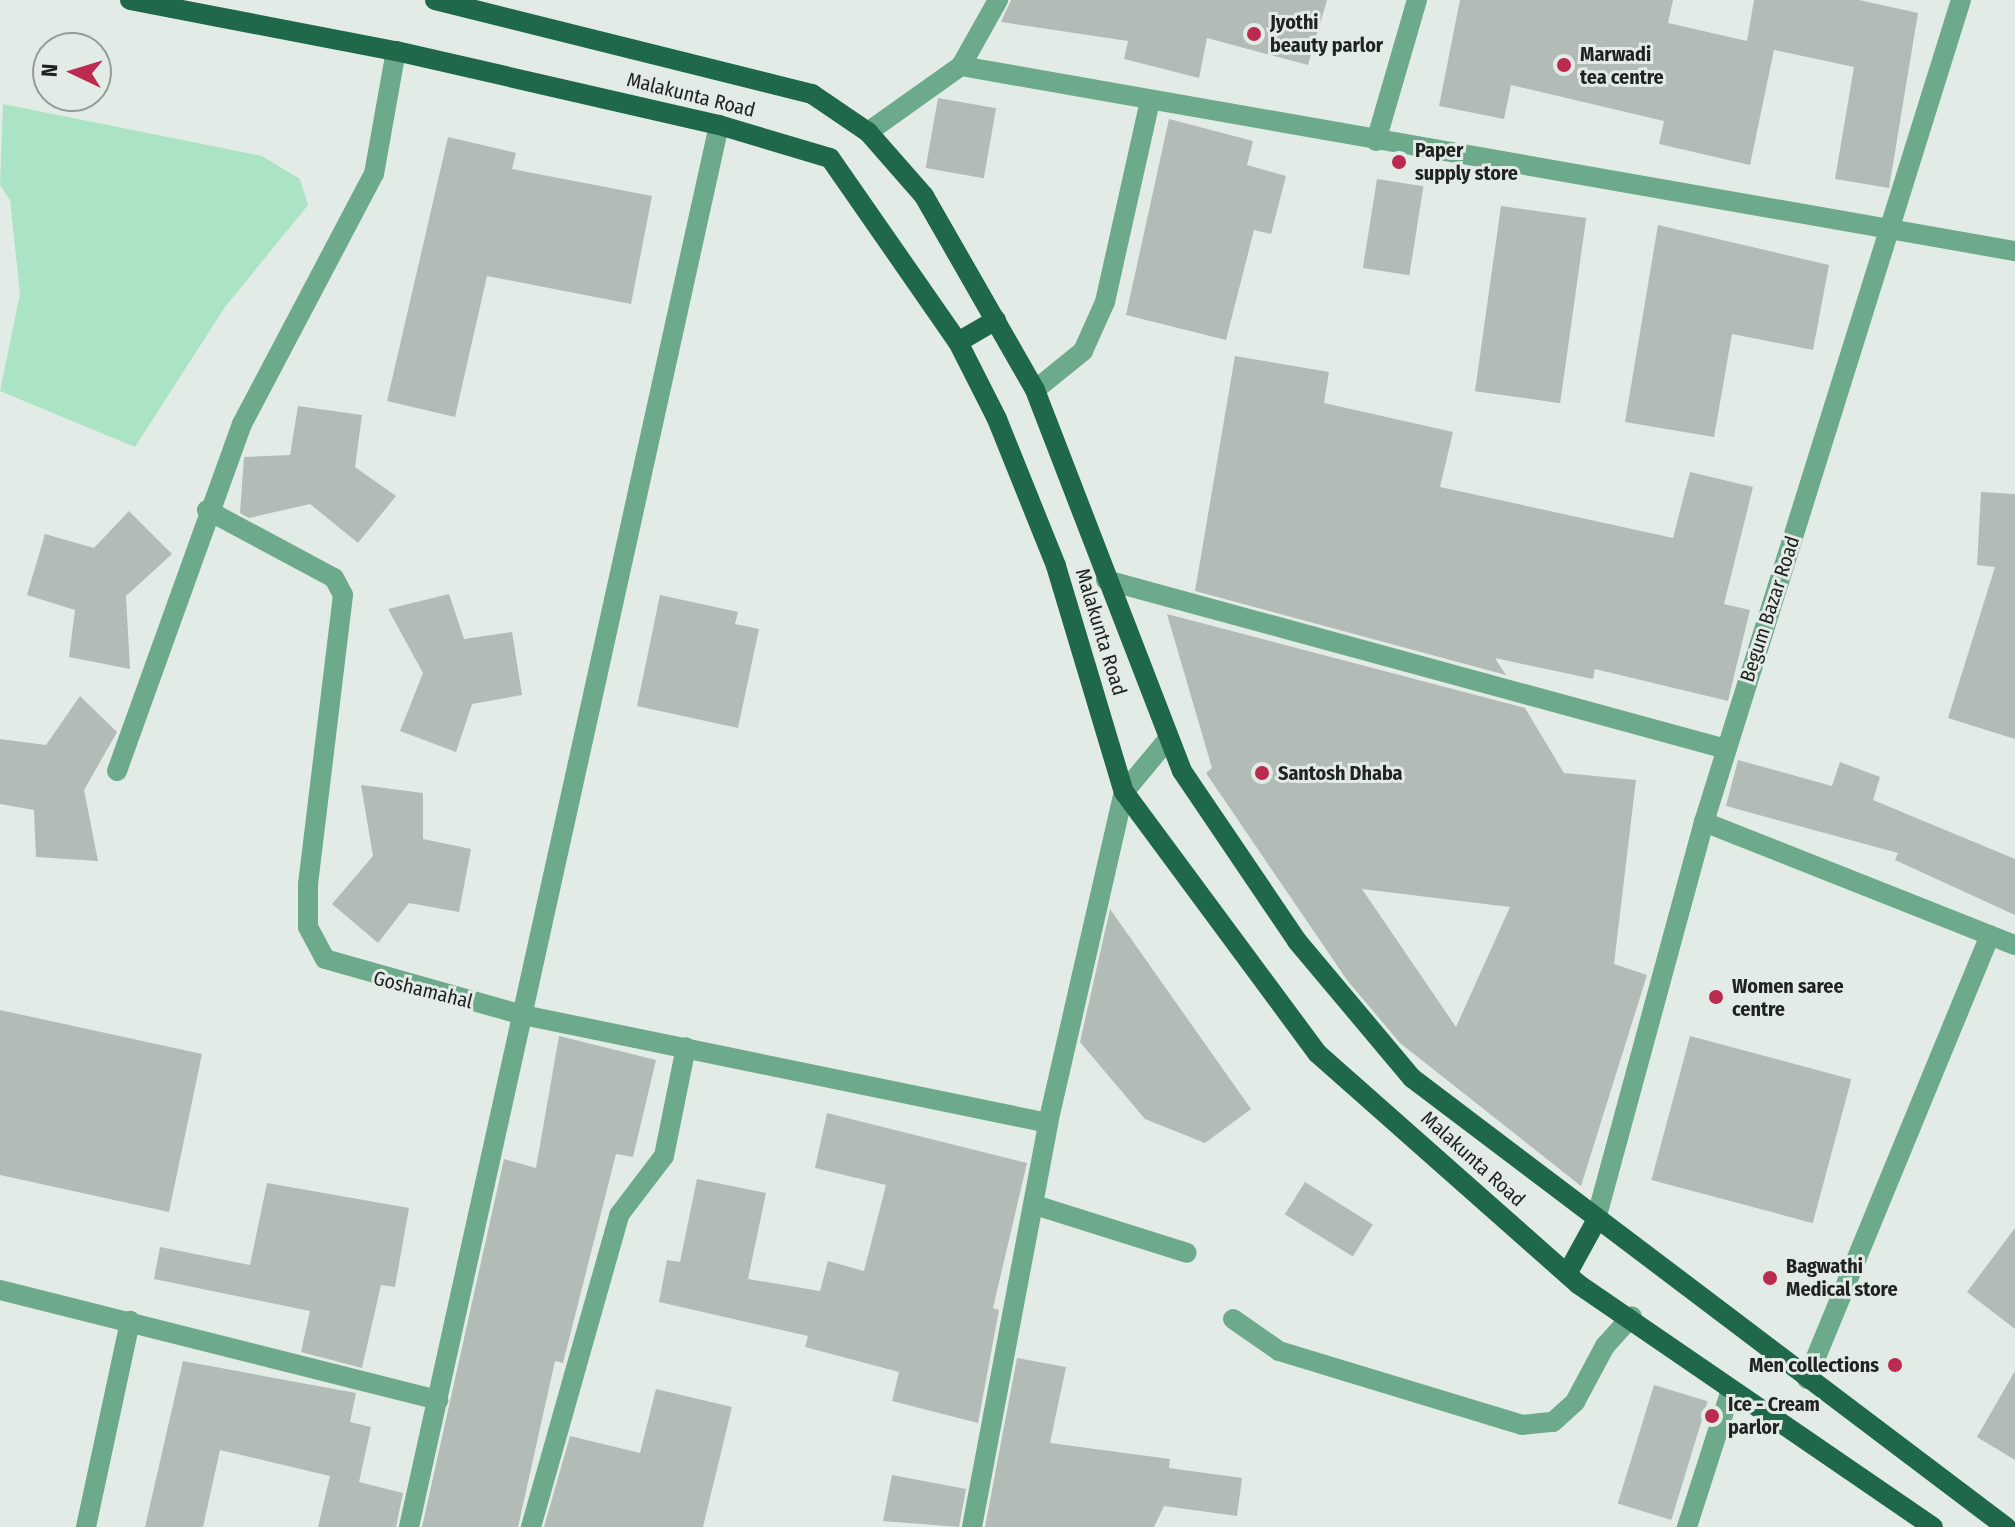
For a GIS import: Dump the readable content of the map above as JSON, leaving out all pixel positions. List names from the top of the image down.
{
  "streets": {
    "main road": ["Malakunta Road"],
    "street": ["Begum Bazar Road", "Goshamahal"]
  },
  "places": [
    "Jyothi beauty parlor",
    "Marwadi tea centre",
    "Paper supply store",
    "Santosh Dhaba",
    "Women saree centre",
    "Bagwathi Medical store",
    "Men collections",
    "Ice - Cream parlor"
  ],
  "north": "left"
}
